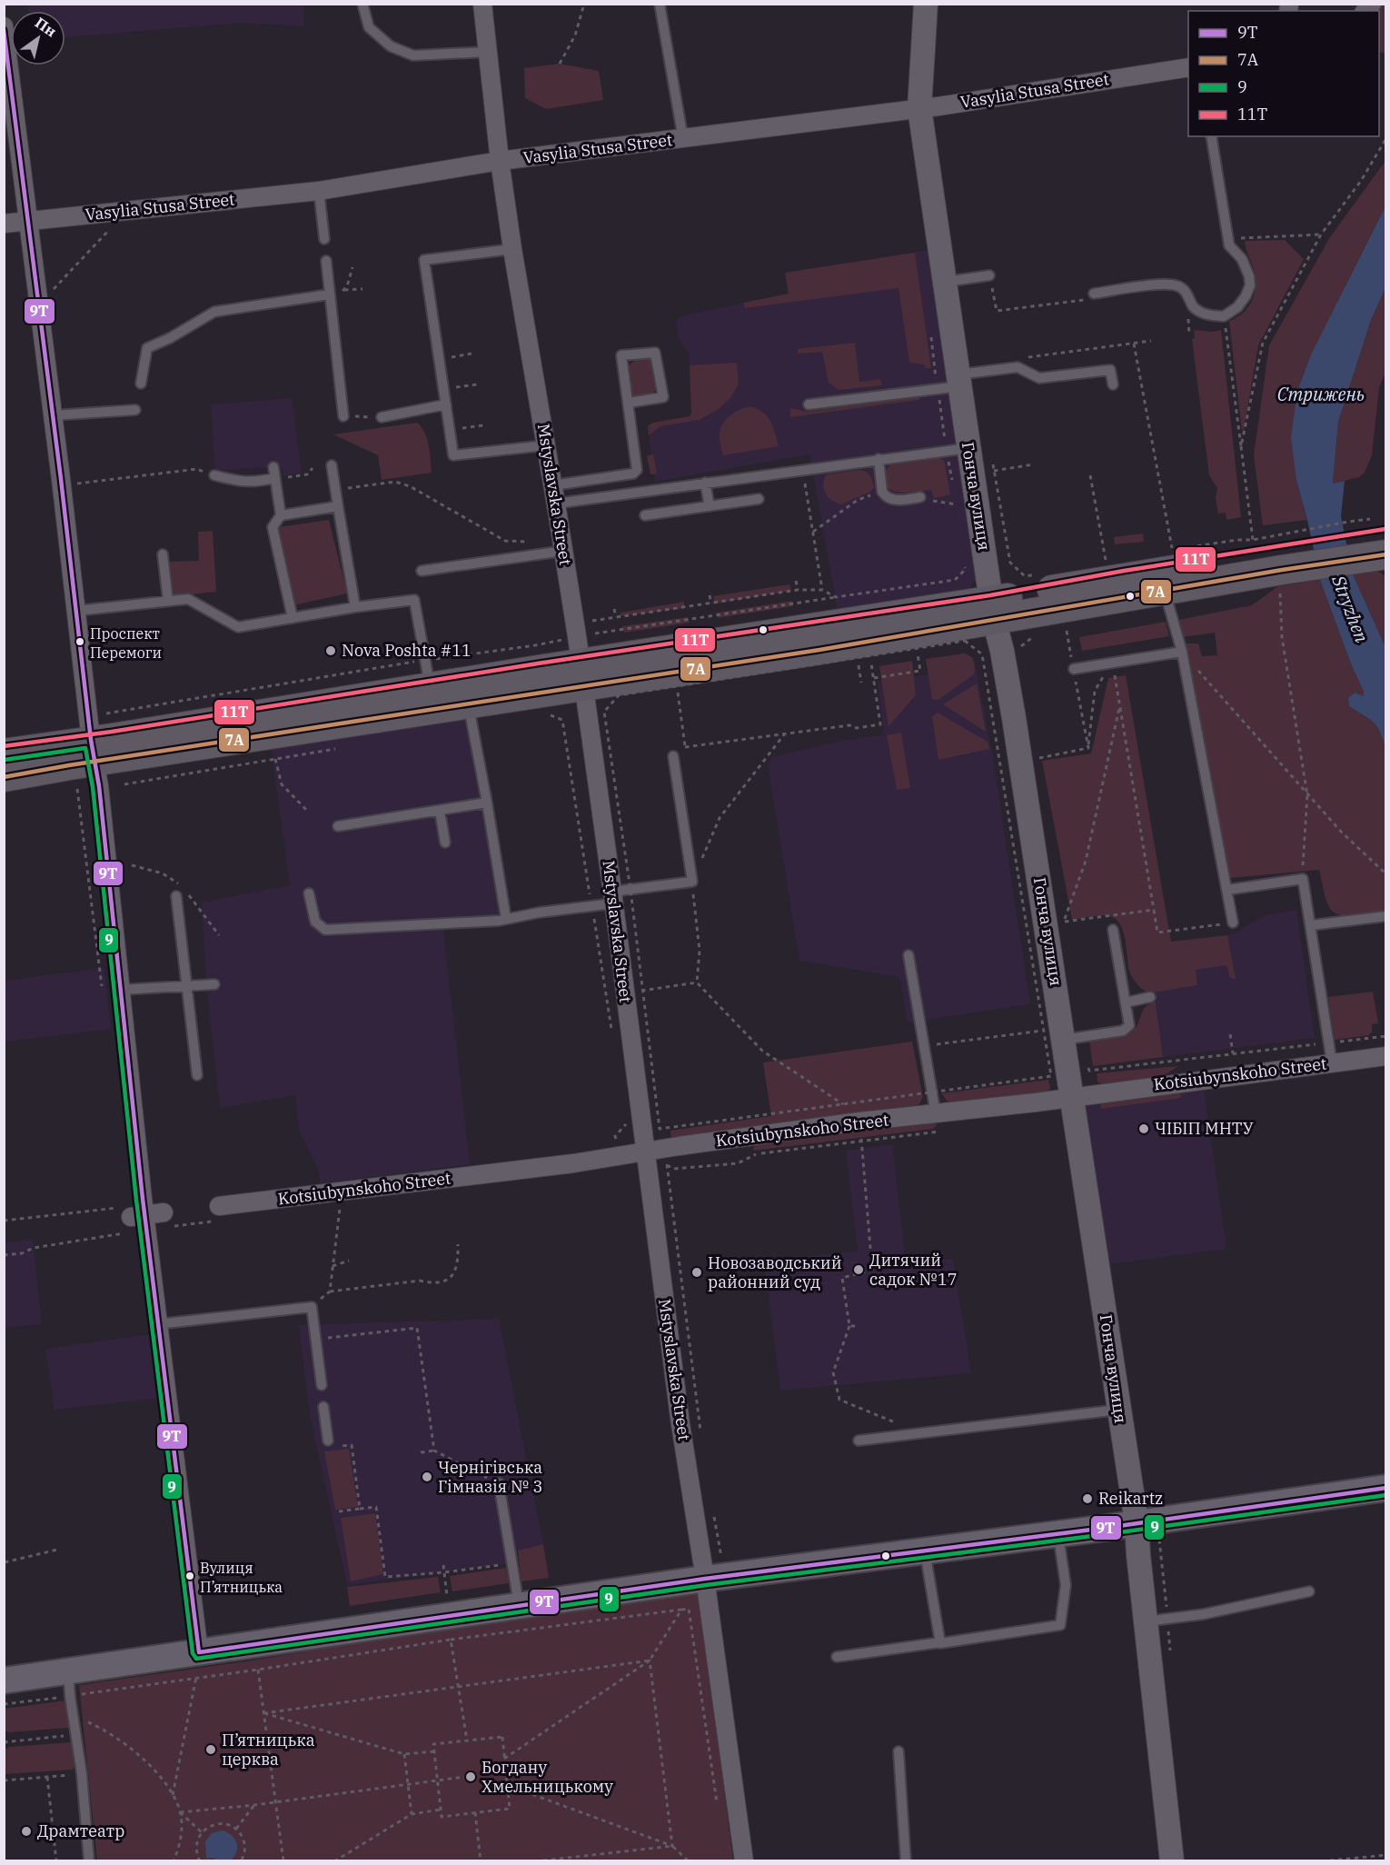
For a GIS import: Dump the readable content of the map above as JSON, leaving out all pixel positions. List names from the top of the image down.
{
  "streets": {
    "street": [
      "Vasylia Stusa Street",
      "Mstyslavska Street",
      "Гонча вулиця",
      "Kotsiubynskoho Street"
    ]
  },
  "crossings": [
    ["Vasylia Stusa Street", "Mstyslavska Street"],
    ["Vasylia Stusa Street", "Гонча вулиця"],
    ["Mstyslavska Street", "Kotsiubynskoho Street"],
    ["Гонча вулиця", "Kotsiubynskoho Street"]
  ],
  "water": ["Стрижень", "Stryzhen"],
  "places": [
    "Проспект Перемоги",
    "Nova Poshta #11",
    "ЧІБІП МНТУ",
    "Дитячий садок №17",
    "Новозаводський районний суд",
    "Чернігівська Гімназія № 3",
    "Reikartz",
    "Вулиця П’ятницька",
    "П’ятницька церква",
    "Богдану Хмельницькому",
    "Драмтеатр"
  ],
  "lines": [
    "transit line 9Т",
    "transit line 11Т",
    "transit line 7А",
    "transit line 9"
  ],
  "legend": [
    "9Т",
    "7А",
    "9",
    "11Т"
  ],
  "north": "top right"
}
